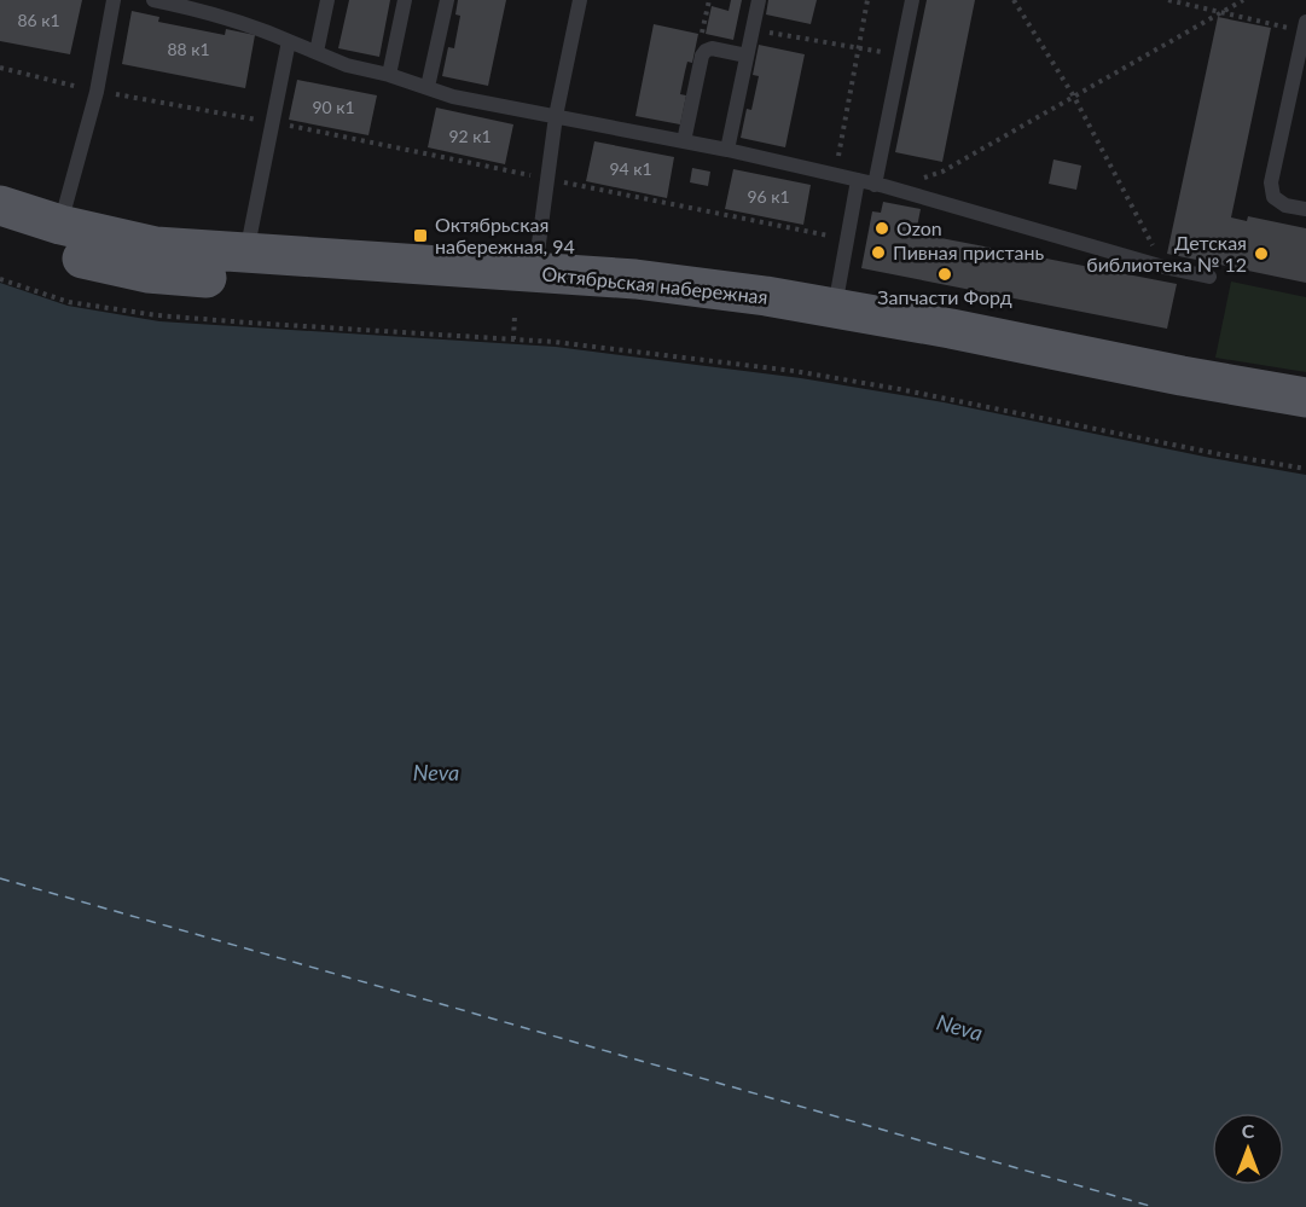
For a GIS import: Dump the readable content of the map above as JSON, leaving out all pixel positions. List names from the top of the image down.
{
  "streets": {
    "main road": ["Октябрьская набережная"]
  },
  "water": ["Neva"],
  "places": {
    "other": [
      "Ozon",
      "Пивная пристань",
      "Детская библиотека № 12",
      "Запчасти Форд"
    ],
    "transit": ["Октябрьская набережная, 94"]
  },
  "house_numbers": [
    "86 к1",
    "88 к1",
    "90 к1",
    "92 к1",
    "94 к1",
    "96 к1"
  ],
  "north": "top"
}
